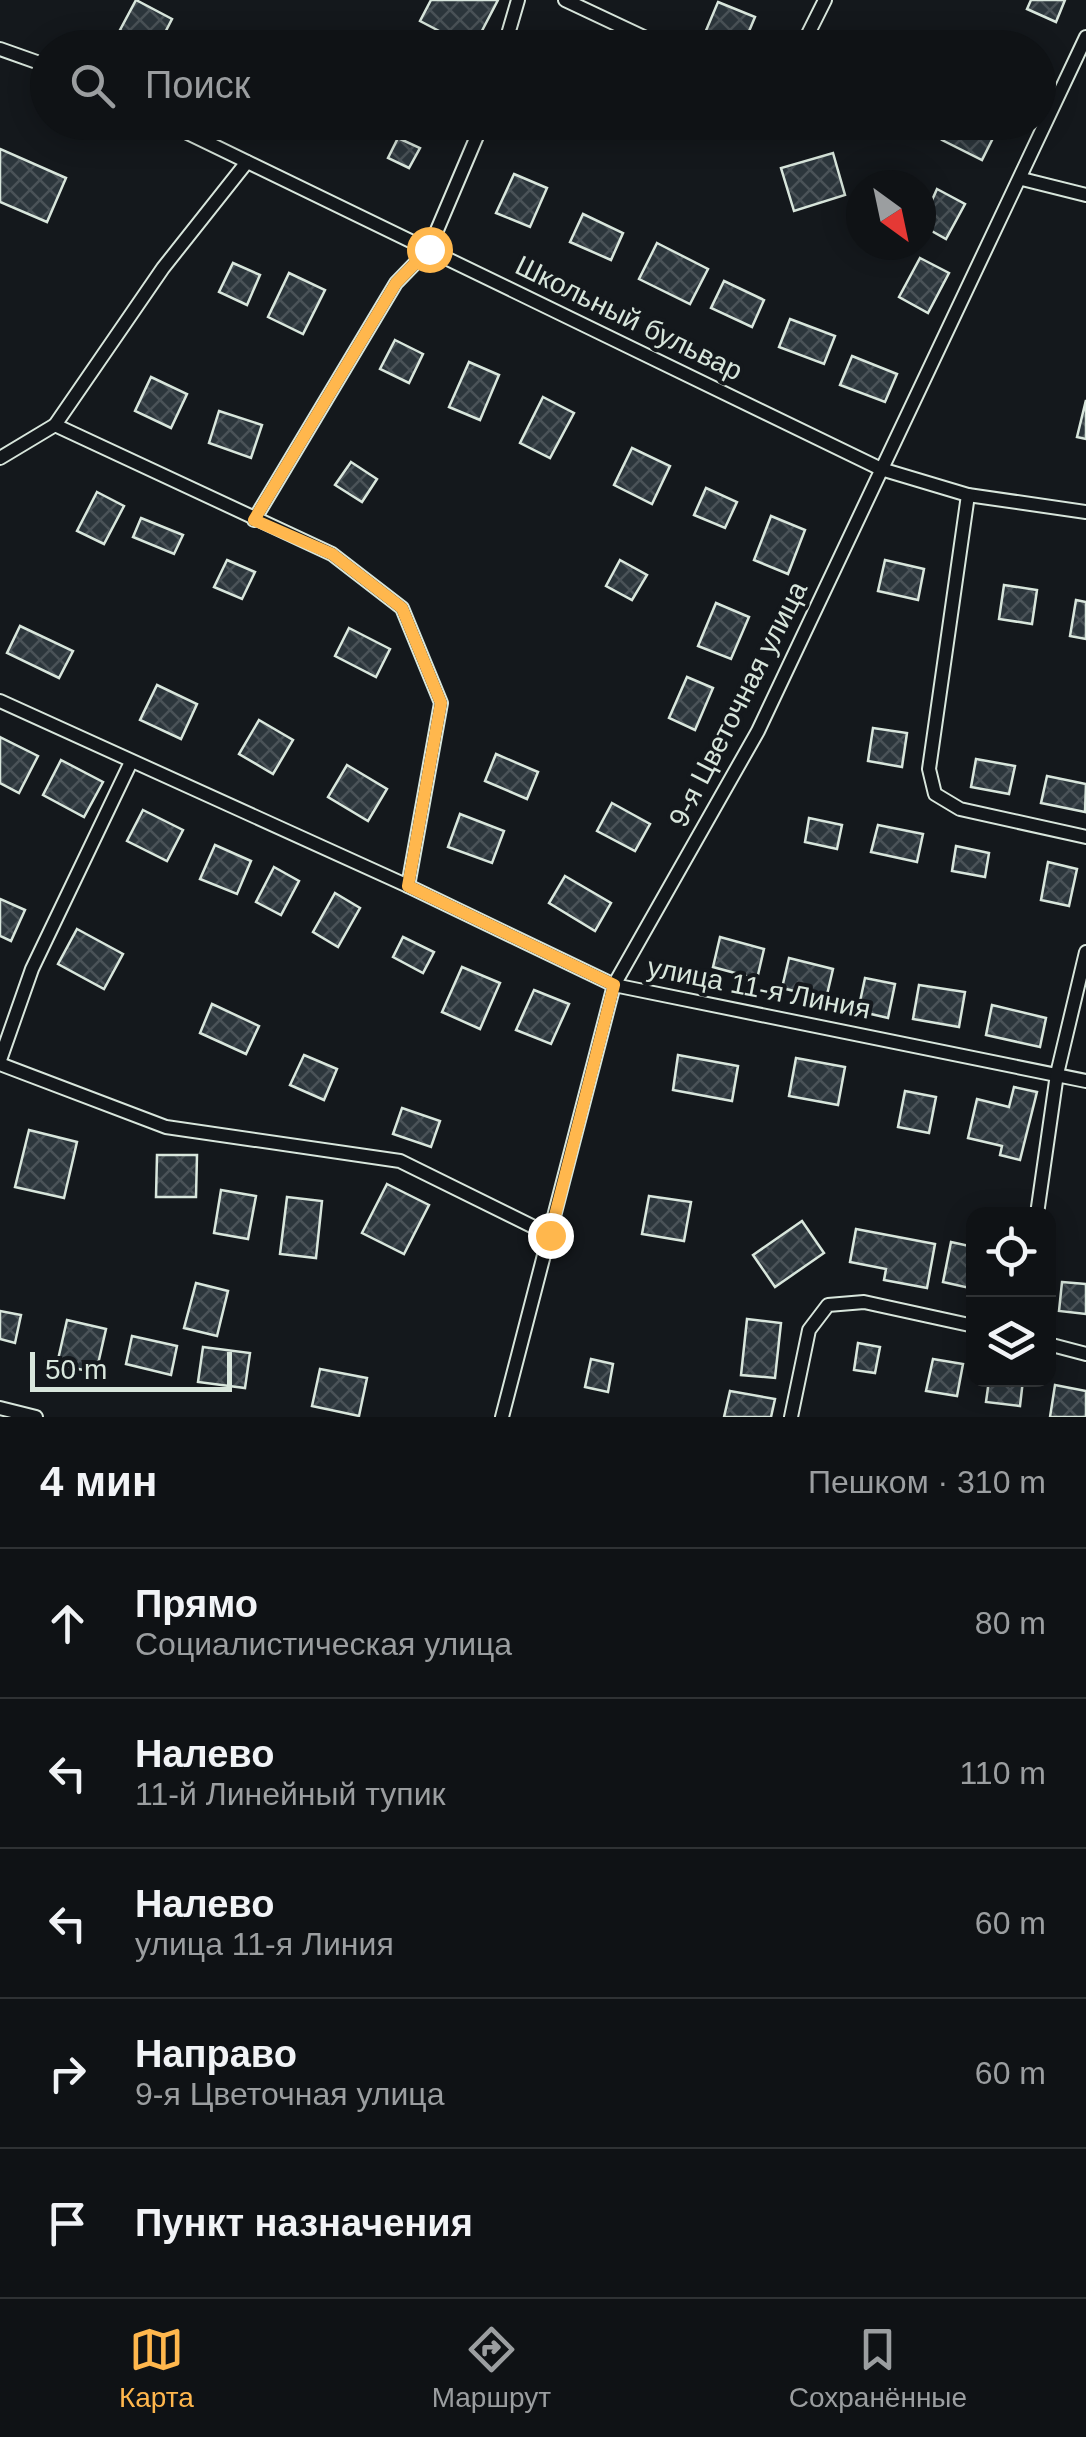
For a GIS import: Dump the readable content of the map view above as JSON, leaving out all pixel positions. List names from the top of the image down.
{
  "streets": {
    "lane": ["Школьный бульвар", "9-я Цветочная улица", "улица 11-я Линия"]
  },
  "crossings": [
    ["Школьный бульвар", "9-я Цветочная улица"],
    ["9-я Цветочная улица", "улица 11-я Линия"]
  ],
  "scale_bar": "50 m",
  "north": "bottom right",
  "page": {
    "search": "Поиск",
    "scale": "50 m",
    "heading": ["4 мин", "Пешком · 310 m"],
    "list": [
      ["Прямо", "Социалистическая улица", "80 m"],
      ["Налево", "11-й Линейный тупик", "110 m"],
      ["Налево", "улица 11-я Линия", "60 m"],
      ["Направо", "9-я Цветочная улица", "60 m"],
      "Пункт назначения"
    ],
    "nav": ["Карта", "Маршрут", "Сохранённые"]
  }
}
